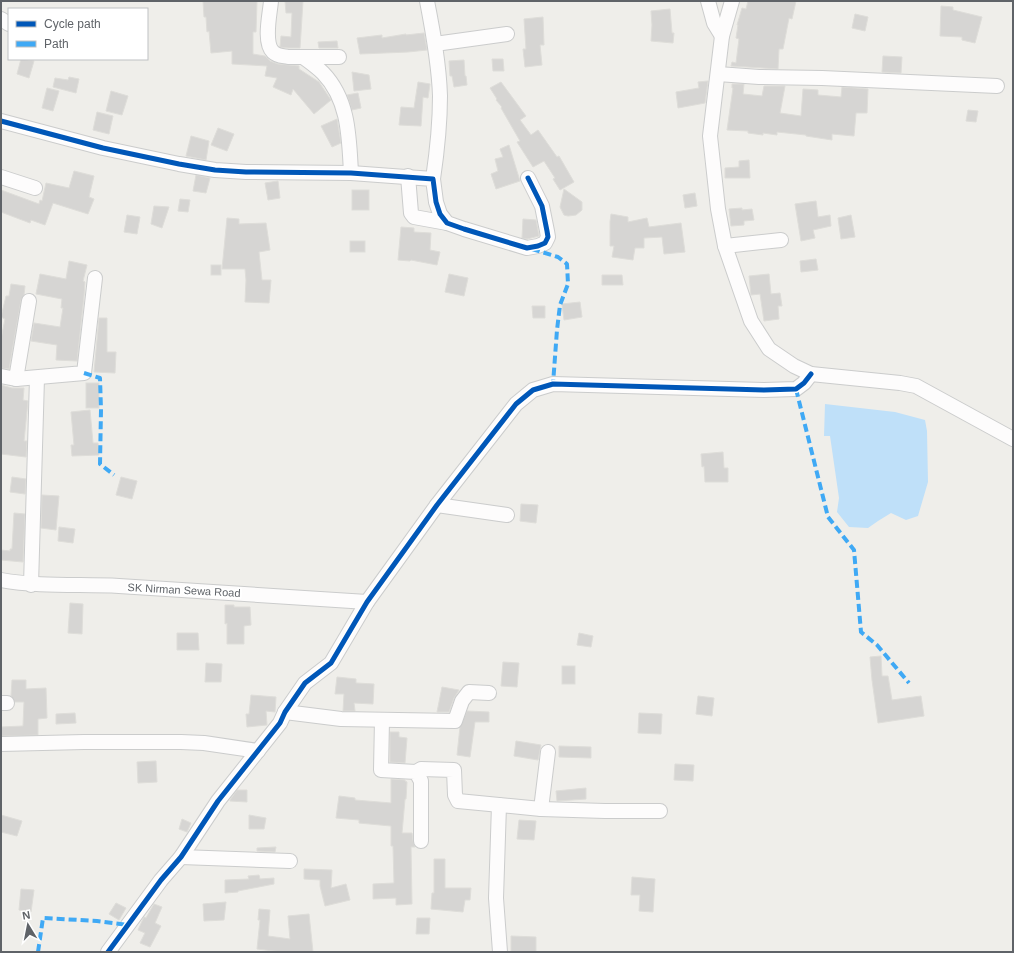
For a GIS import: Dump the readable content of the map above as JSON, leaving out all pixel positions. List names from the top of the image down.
{
  "streets": {
    "street": ["SK Nirman Sewa Road"]
  },
  "legend": ["Cycle path", "Path"],
  "north": "top"
}
